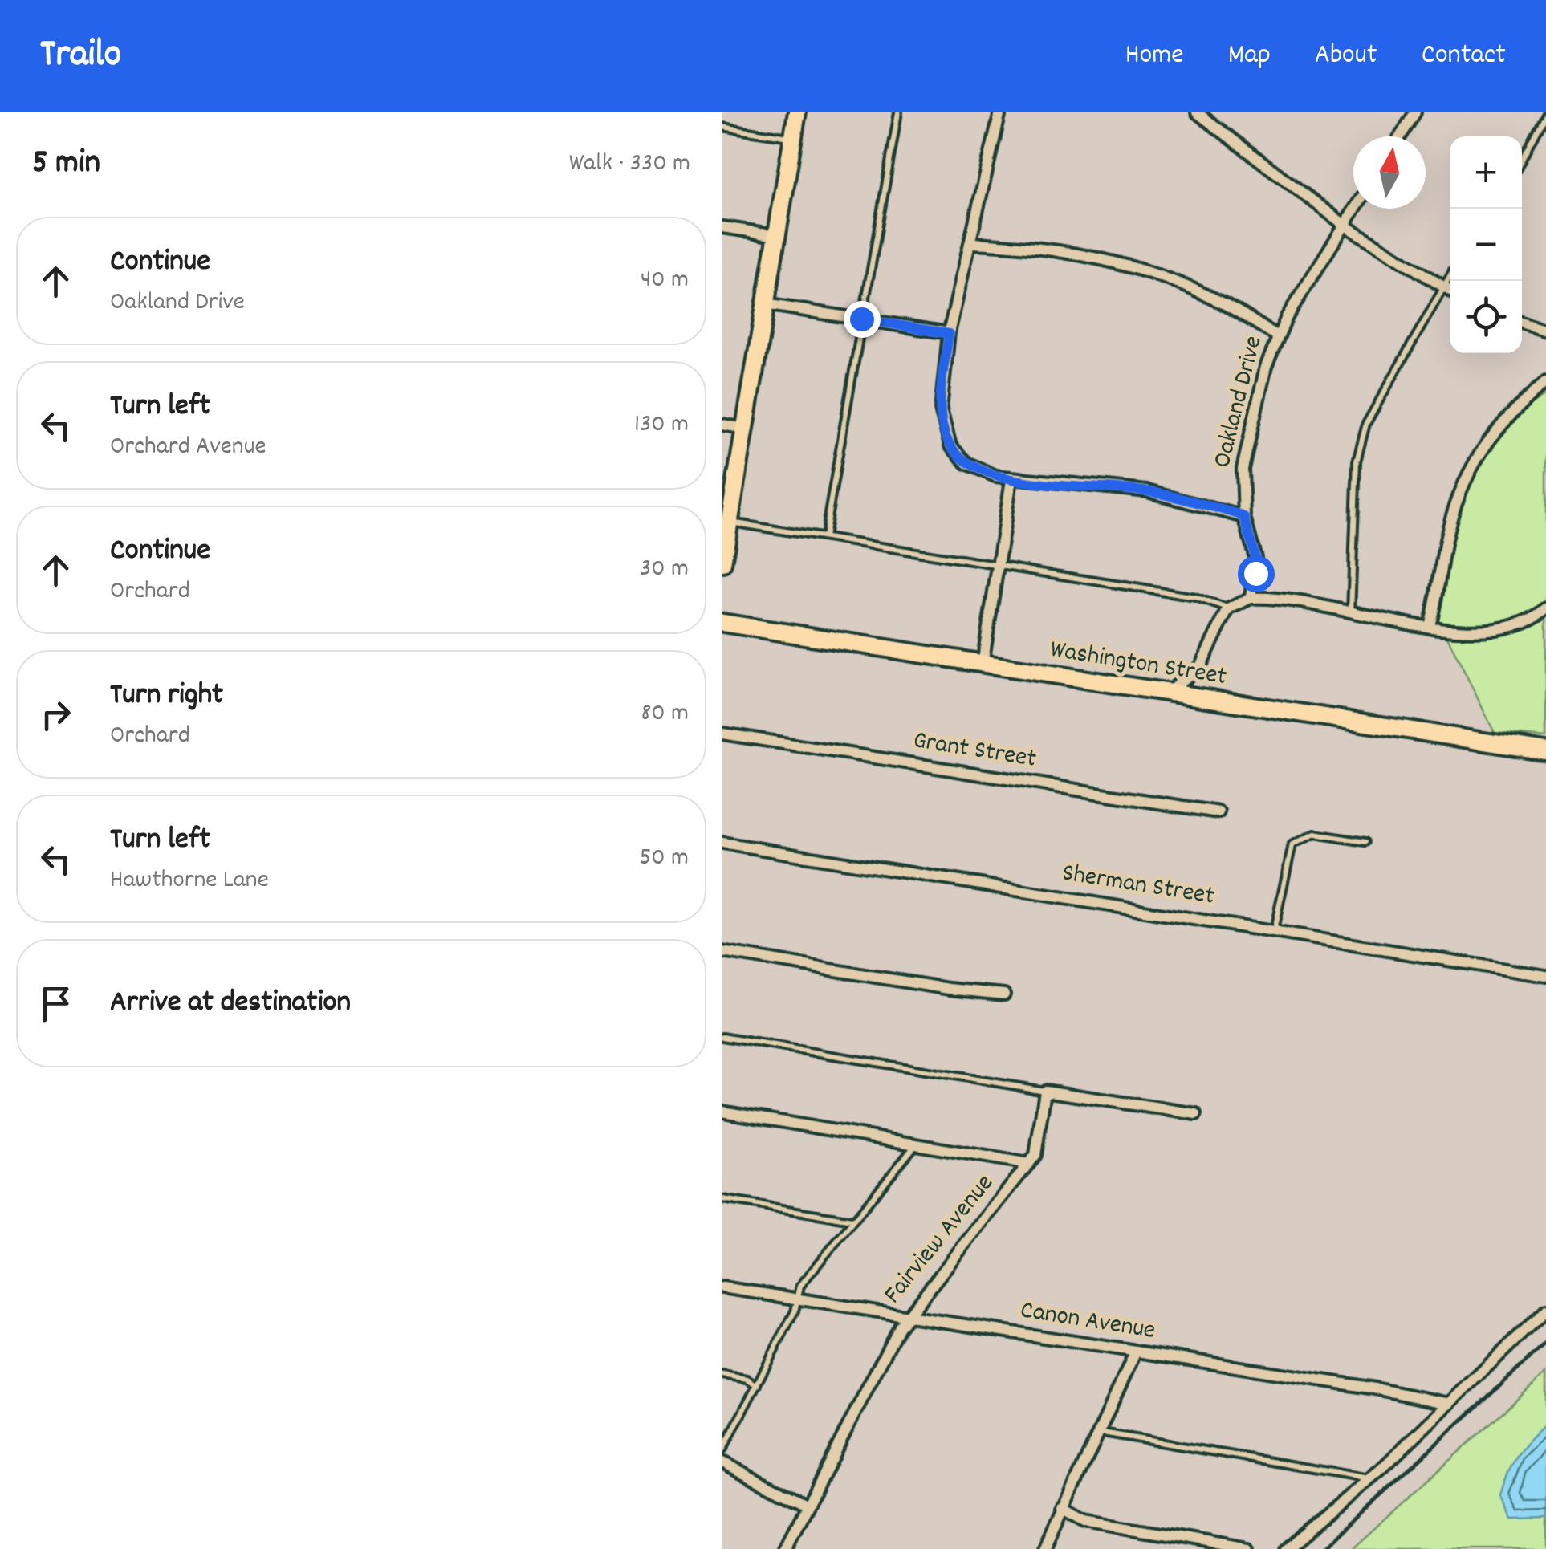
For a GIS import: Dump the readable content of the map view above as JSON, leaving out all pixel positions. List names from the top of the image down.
{
  "streets": {
    "main road": ["Washington Street"],
    "street": [
      "Oakland Drive",
      "Grant Street",
      "Sherman Street",
      "Fairview Avenue",
      "Canon Avenue"
    ]
  },
  "crossings": [
    ["Fairview Avenue", "Canon Avenue"]
  ],
  "north": "top",
  "page": {
    "header": "Trailo",
    "nav": [
      "Home",
      "Map",
      "About",
      "Contact"
    ],
    "heading": ["5 min", "Walk · 330 m"],
    "map_buttons": ["+", "−"],
    "list": [
      ["Continue", "Oakland Drive", "40 m"],
      ["Turn left", "Orchard Avenue", "130 m"],
      ["Continue", "Orchard", "30 m"],
      ["Turn right", "Orchard", "80 m"],
      ["Turn left", "Hawthorne Lane", "50 m"],
      "Arrive at destination"
    ]
  }
}
